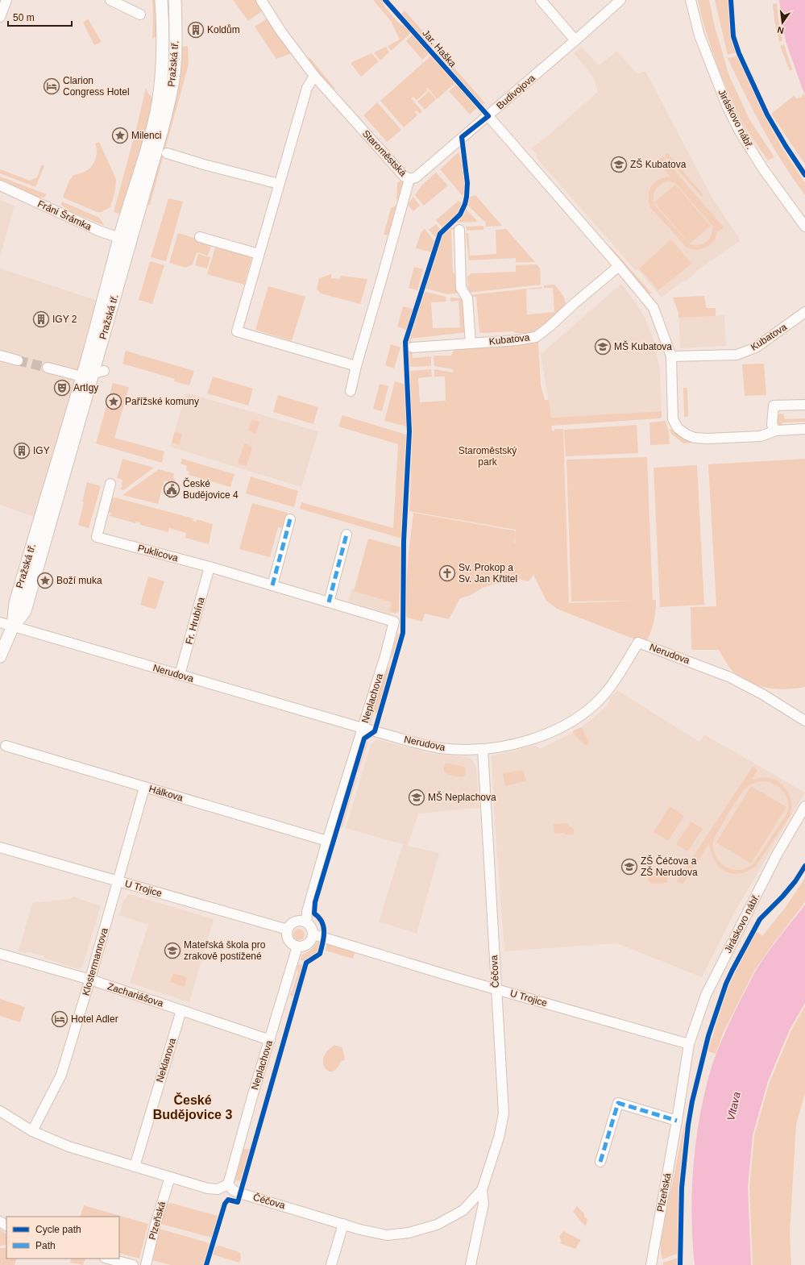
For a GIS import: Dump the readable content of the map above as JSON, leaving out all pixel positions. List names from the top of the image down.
{
  "streets": {
    "street": [
      "Pražská tř.",
      "Budivojova",
      "Jiráskovo nábř.",
      "Staroměstská",
      "Fráni Šrámka",
      "Kubatova",
      "Puklicova",
      "Fr. Hrubína",
      "Nerudova",
      "Neplachova",
      "Hálkova",
      "U Trojice",
      "Klostermannova",
      "Čéčova",
      "Zachariášova",
      "Neklanova",
      "Plzeňská"
    ],
    "cycle path": ["Jar. Haška"]
  },
  "crossings": [
    ["Pražská tř.", "Fráni Šrámka"],
    ["Pražská tř.", "Nerudova"],
    ["Budivojova", "Staroměstská"],
    ["Jiráskovo nábř.", "U Trojice"],
    ["Jiráskovo nábř.", "Plzeňská"],
    ["Puklicova", "Fr. Hrubína"],
    ["Puklicova", "Neplachova"],
    ["Fr. Hrubína", "Nerudova"],
    ["Nerudova", "Neplachova"],
    ["Nerudova", "Čéčova"],
    ["Neplachova", "Hálkova"],
    ["Neplachova", "U Trojice"],
    ["Neplachova", "Čéčova"],
    ["Neplachova", "Zachariášova"],
    ["Hálkova", "Klostermannova"],
    ["U Trojice", "Klostermannova"],
    ["U Trojice", "Čéčova"],
    ["U Trojice", "Plzeňská"],
    ["Klostermannova", "Zachariášova"],
    ["Zachariášova", "Neklanova"]
  ],
  "districts": ["České Budějovice 3"],
  "water": ["Vltava"],
  "parks": ["Staroměstský park"],
  "places": {
    "building": ["Koldům", "IGY 2", "IGY"],
    "hotel": ["Clarion Congress Hotel", "Hotel Adler"],
    "place": ["Milenci", "Pařížské komuny", "Boží muka"],
    "school or university": [
      "ZŠ Kubatova",
      "MŠ Kubatova",
      "MŠ Neplachova",
      "ZŠ Čéčova a ZŠ Nerudova",
      "Mateřská škola pro zrakově postižené"
    ],
    "theatre": ["ArtIgy"],
    "public building": ["České Budějovice 4"],
    "church": ["Sv. Prokop a Sv. Jan Křtitel"]
  },
  "legend": ["Cycle path", "Path"],
  "scale_bar": "50 m",
  "north": "bottom"
}
